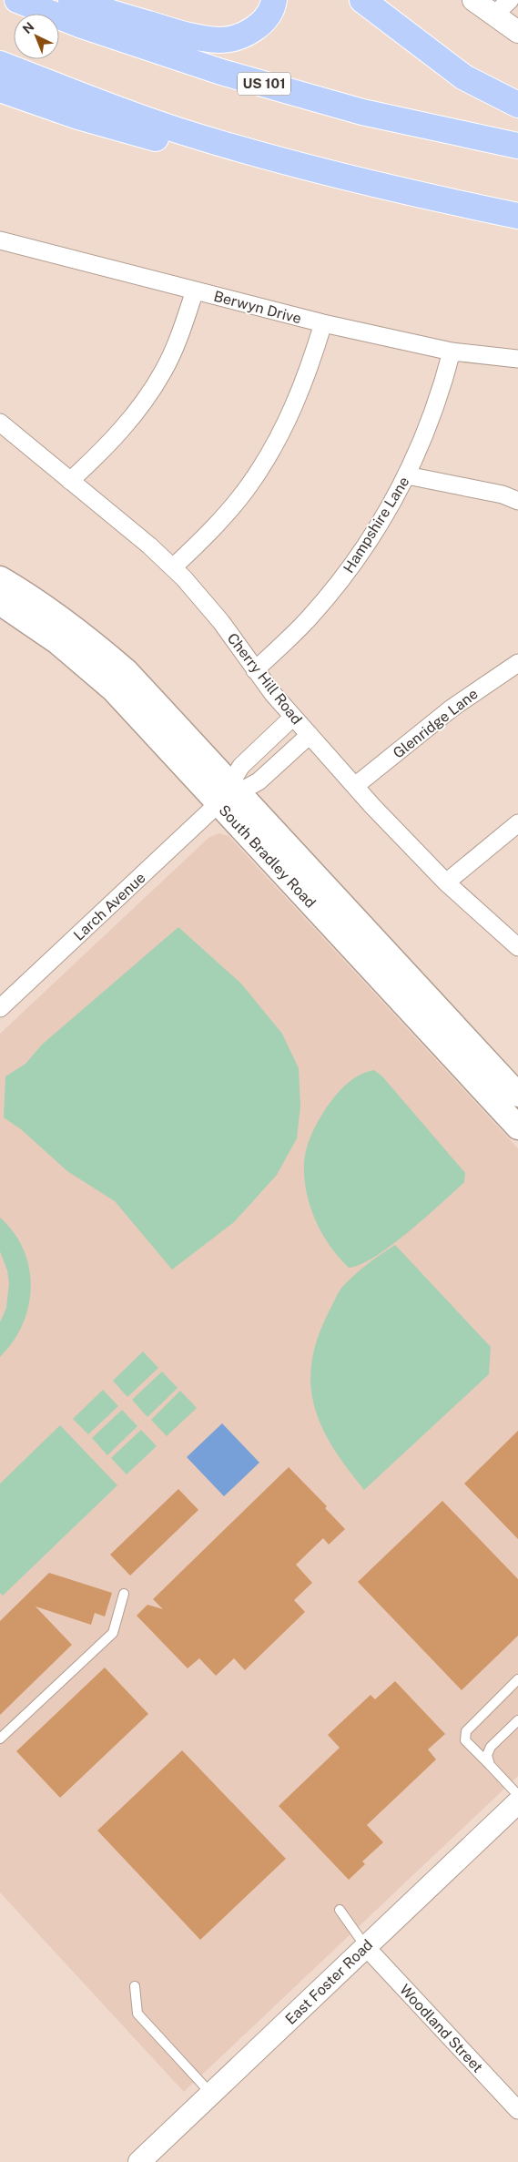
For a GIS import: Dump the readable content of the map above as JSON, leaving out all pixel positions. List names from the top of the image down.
{
  "streets": {
    "highway": ["US 101"],
    "main road": ["South Bradley Road"],
    "street": [
      "Berwyn Drive",
      "Hampshire Lane",
      "Cherry Hill Road",
      "Glenridge Lane",
      "Larch Avenue",
      "East Foster Road",
      "Woodland Street"
    ]
  },
  "crossings": [
    ["Berwyn Drive", "Hampshire Lane"],
    ["Hampshire Lane", "Cherry Hill Road"],
    ["Cherry Hill Road", "Glenridge Lane"],
    ["South Bradley Road", "Larch Avenue"],
    ["East Foster Road", "Woodland Street"]
  ],
  "north": "top left"
}
